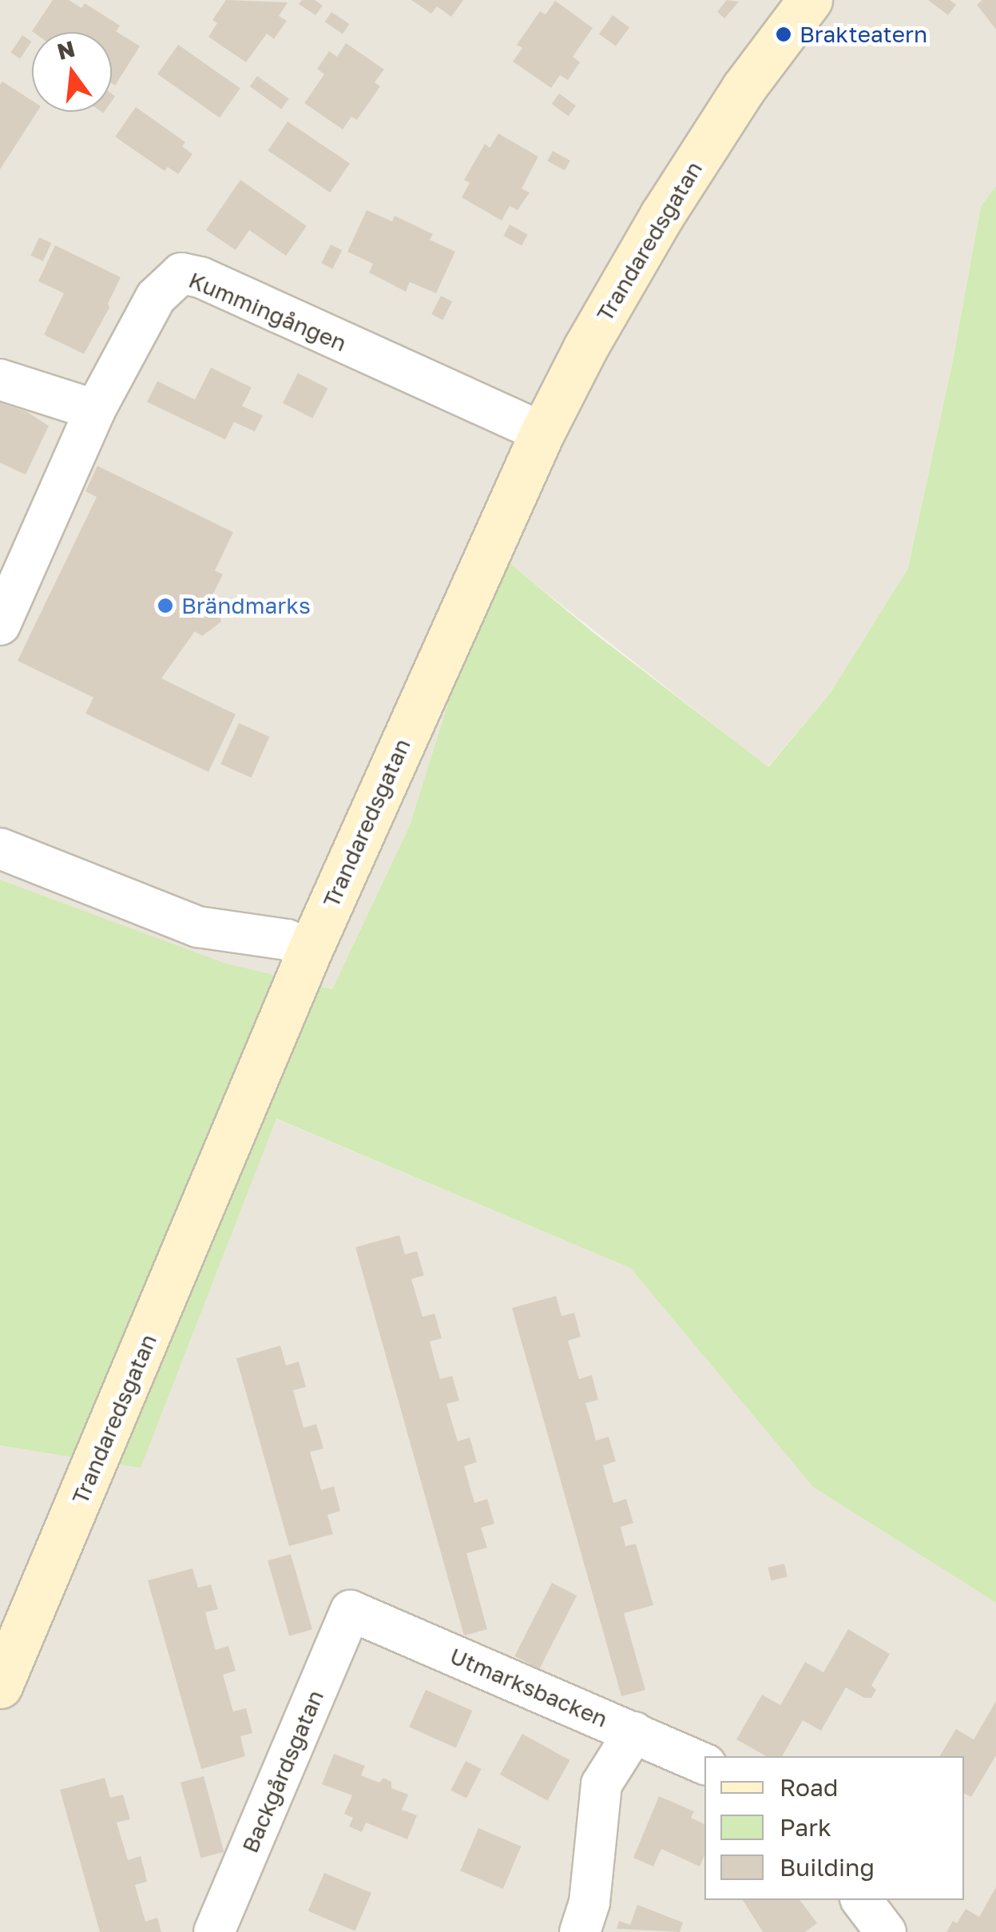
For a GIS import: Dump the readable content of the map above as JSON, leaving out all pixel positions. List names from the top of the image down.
{
  "streets": {
    "street": [
      "Trandaredsgatan",
      "Kummingången",
      "Utmarksbacken",
      "Backgårdsgatan"
    ]
  },
  "crossings": [
    ["Trandaredsgatan", "Kummingången"],
    ["Utmarksbacken", "Backgårdsgatan"]
  ],
  "places": ["Brakteatern", "Brändmarks"],
  "legend": ["Road", "Park", "Building"],
  "north": "top"
}
